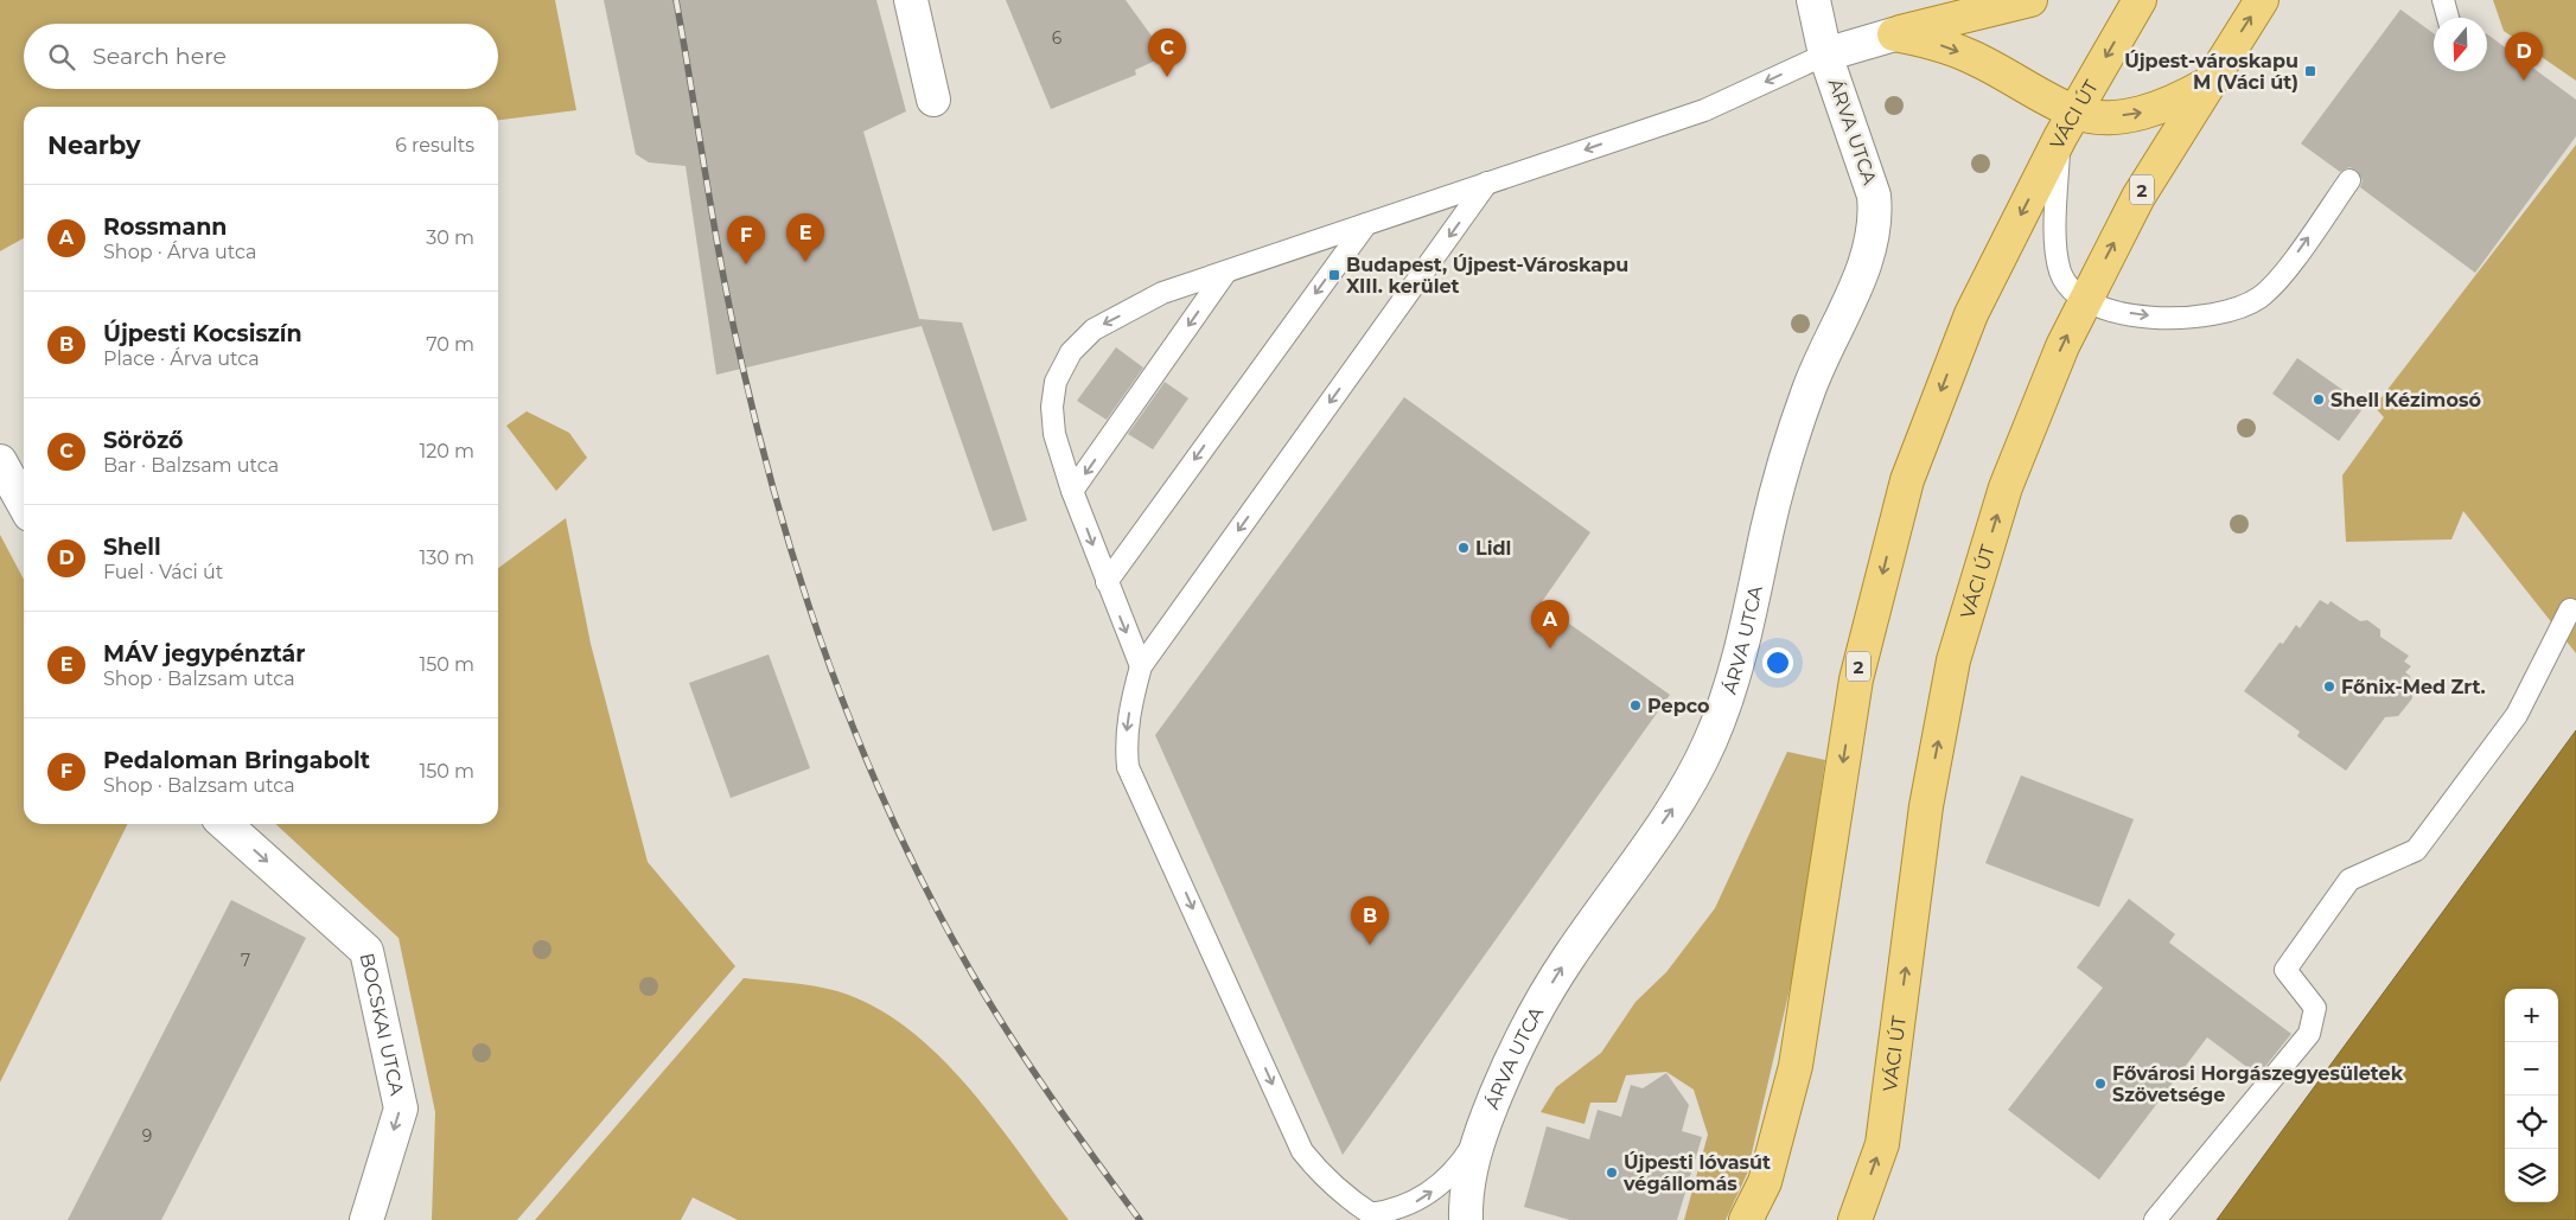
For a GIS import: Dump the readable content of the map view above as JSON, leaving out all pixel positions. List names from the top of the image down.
{
  "streets": {
    "main road": ["VÁCI ÚT", "2"],
    "street": ["ÁRVA UTCA", "BOCSKAI UTCA"]
  },
  "one_way": ["ÁRVA UTCA", "BOCSKAI UTCA"],
  "places": {
    "transit": ["Újpest-városkapu M (Váci út)", "Budapest, Újpest-Városkapu XIII. kerület"],
    "other": [
      "Shell Kézimosó",
      "Lidl",
      "Főnix-Med Zrt.",
      "Pepco",
      "Fővárosi Horgászegyesületek Szövetsége",
      "Újpesti lóvasút végállomás"
    ]
  },
  "house_numbers": ["6", "7", "9"],
  "north": "bottom",
  "page": {
    "search": "Search here",
    "pins": [
      "C",
      "D",
      "E",
      "F",
      "A",
      "B"
    ],
    "heading": ["Nearby", "6 results"],
    "list": [
      {
        "mark": "A",
        "name": "Rossmann",
        "note": "Shop · Árva utca",
        "value": "30 m"
      },
      {
        "mark": "B",
        "name": "Újpesti Kocsiszín",
        "note": "Place · Árva utca",
        "value": "70 m"
      },
      {
        "mark": "C",
        "name": "Söröző",
        "note": "Bar · Balzsam utca",
        "value": "120 m"
      },
      {
        "mark": "D",
        "name": "Shell",
        "note": "Fuel · Váci út",
        "value": "130 m"
      },
      {
        "mark": "E",
        "name": "MÁV jegypénztár",
        "note": "Shop · Balzsam utca",
        "value": "150 m"
      },
      {
        "mark": "F",
        "name": "Pedaloman Bringabolt",
        "note": "Shop · Balzsam utca",
        "value": "150 m"
      }
    ],
    "map_buttons": ["+", "−"]
  }
}
